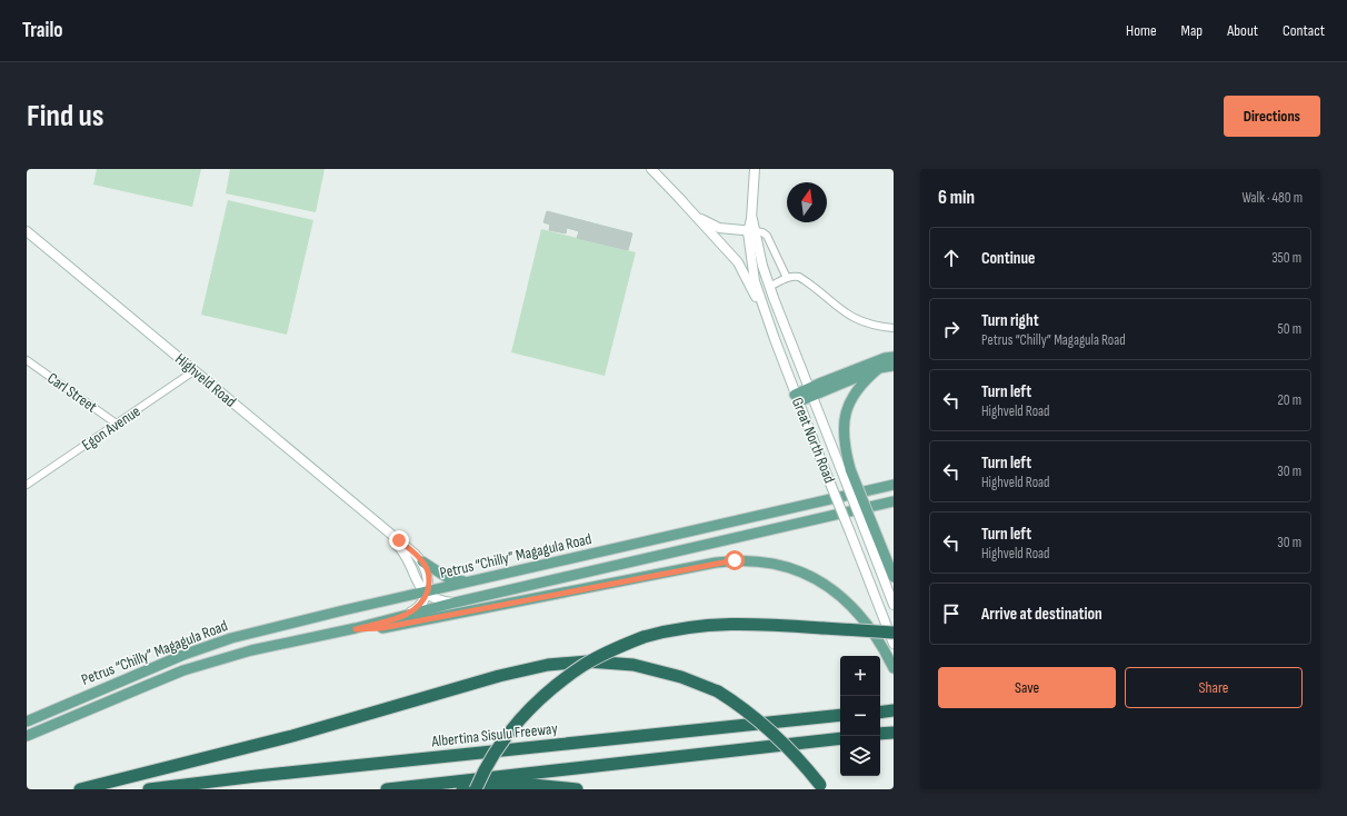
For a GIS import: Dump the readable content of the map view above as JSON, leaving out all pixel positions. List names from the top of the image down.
{
  "streets": {
    "highway": ["Albertina Sisulu Freeway"],
    "main road": ["Highveld Road", "Great North Road", "Petrus “Chilly” Magagula Road"],
    "street": ["Carl Street", "Egon Avenue"]
  },
  "crossings": [
    ["Highveld Road", "Egon Avenue"],
    ["Highveld Road", "Petrus “Chilly” Magagula Road"],
    ["Carl Street", "Egon Avenue"]
  ],
  "north": "top",
  "page": {
    "header": "Trailo",
    "nav": [
      "Home",
      "Map",
      "About",
      "Contact"
    ],
    "buttons": [
      "Directions",
      ["Save", "Share"]
    ],
    "title": "Find us",
    "heading": ["6 min", "Walk · 480 m"],
    "list": [
      ["Continue", "350 m"],
      ["Turn right", "Petrus “Chilly” Magagula Road", "50 m"],
      ["Turn left", "Highveld Road", "20 m"],
      ["Turn left", "Highveld Road", "30 m"],
      ["Turn left", "Highveld Road", "30 m"],
      "Arrive at destination"
    ],
    "map_buttons": ["+", "−"]
  }
}
